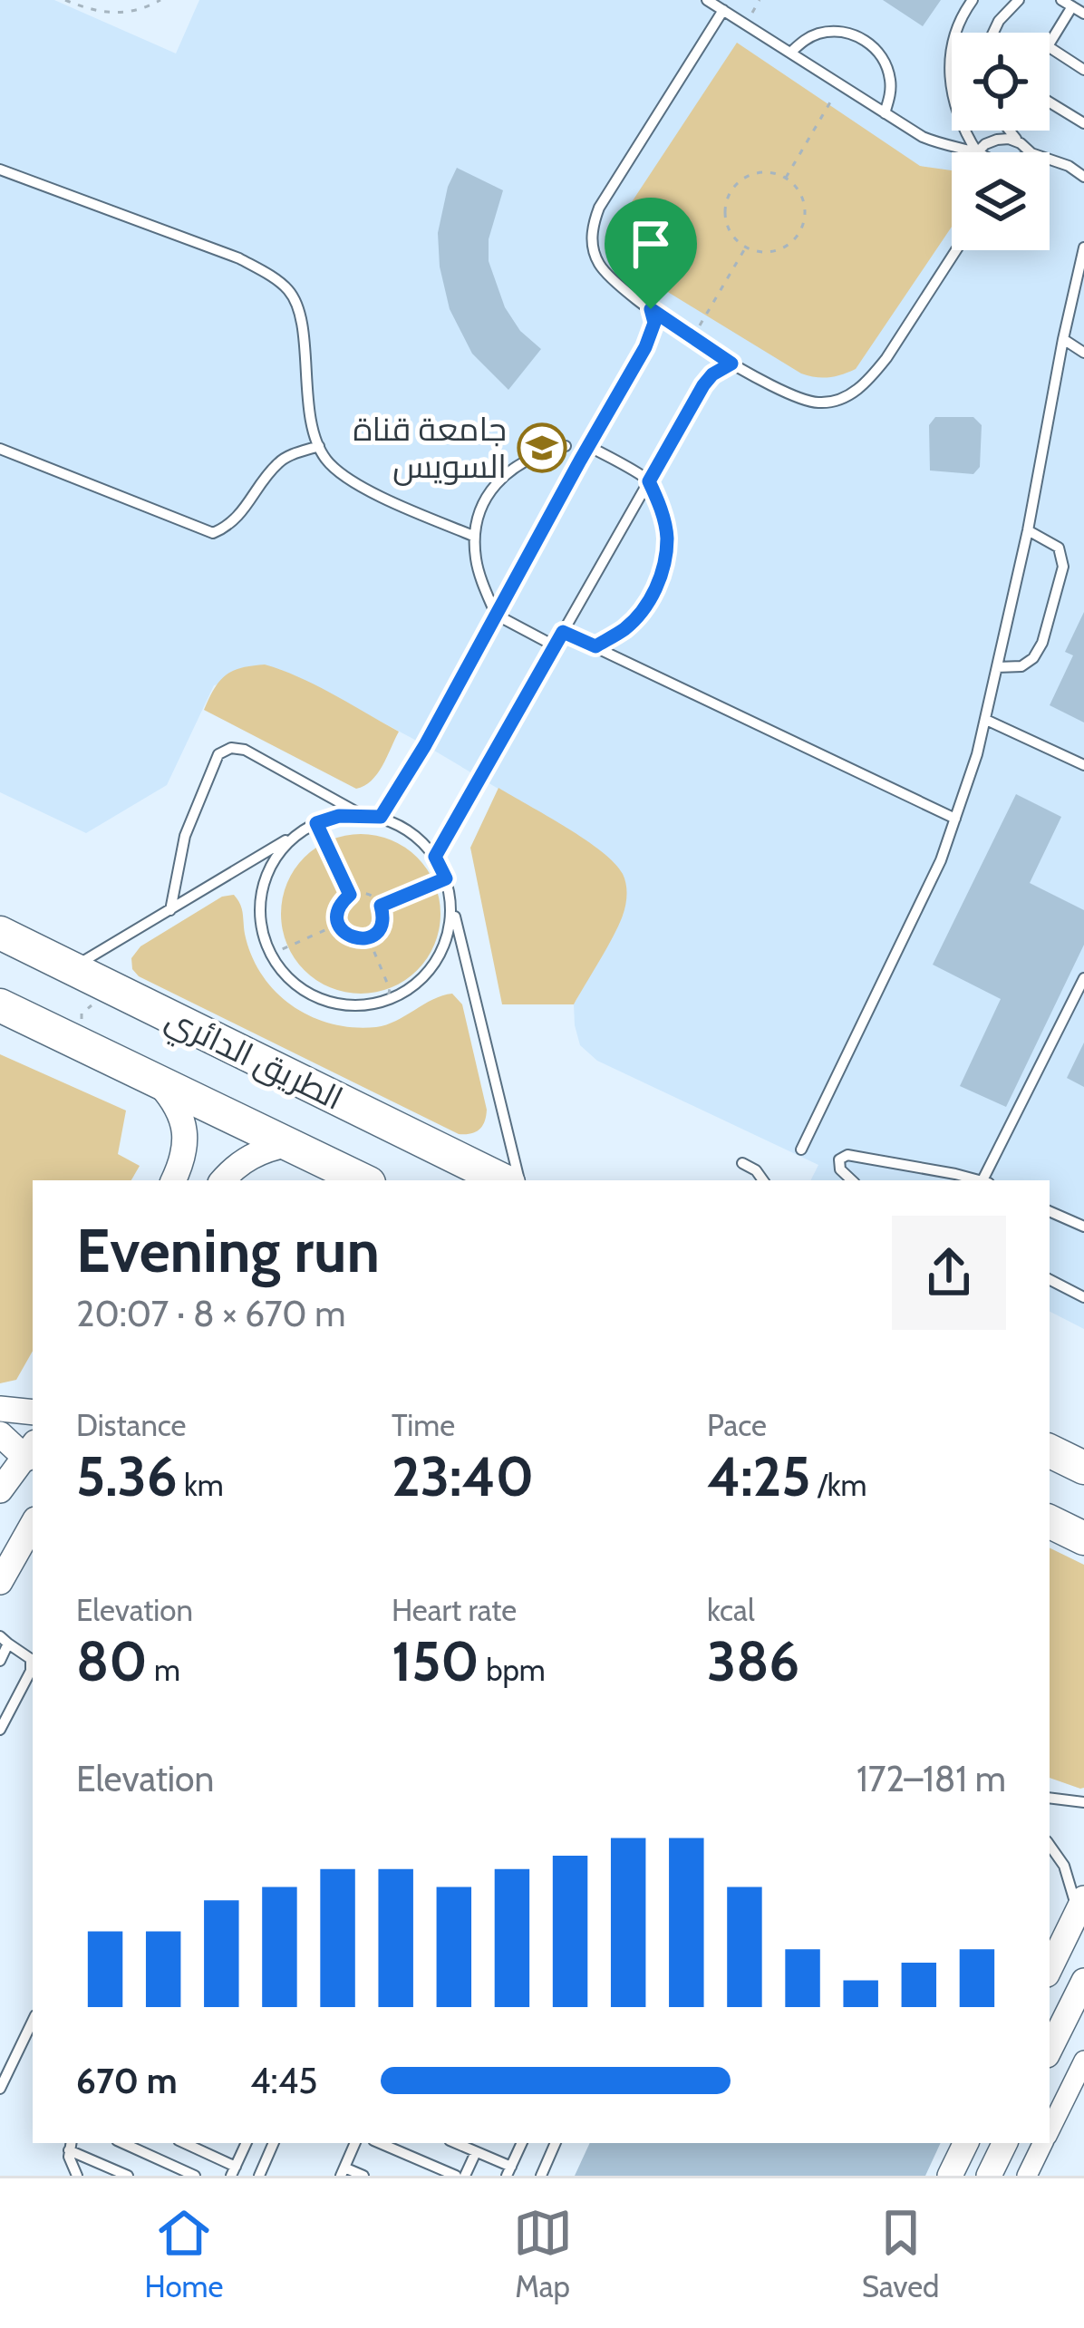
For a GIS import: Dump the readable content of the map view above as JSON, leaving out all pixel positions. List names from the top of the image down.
{
  "streets": {
    "main road": ["الطريق الدائري"]
  },
  "places": {
    "school or university": ["جامعة قناة السويس"]
  },
  "page": {
    "heading": ["Evening run", "20:07 · 8 × 670 m"],
    "stats": [
      ["Distance", "5.36 km"],
      ["Time", "23:40"],
      ["Pace", "4:25 /km"],
      ["Elevation", "80 m"],
      ["Heart rate", "150 bpm"],
      ["kcal", "386"]
    ],
    "chart": ["Elevation", "172–181 m"],
    "list": [
      {
        "name": "670 m",
        "note": "4:45"
      }
    ],
    "tabs": ["Home", "Map", "Saved"]
  }
}
